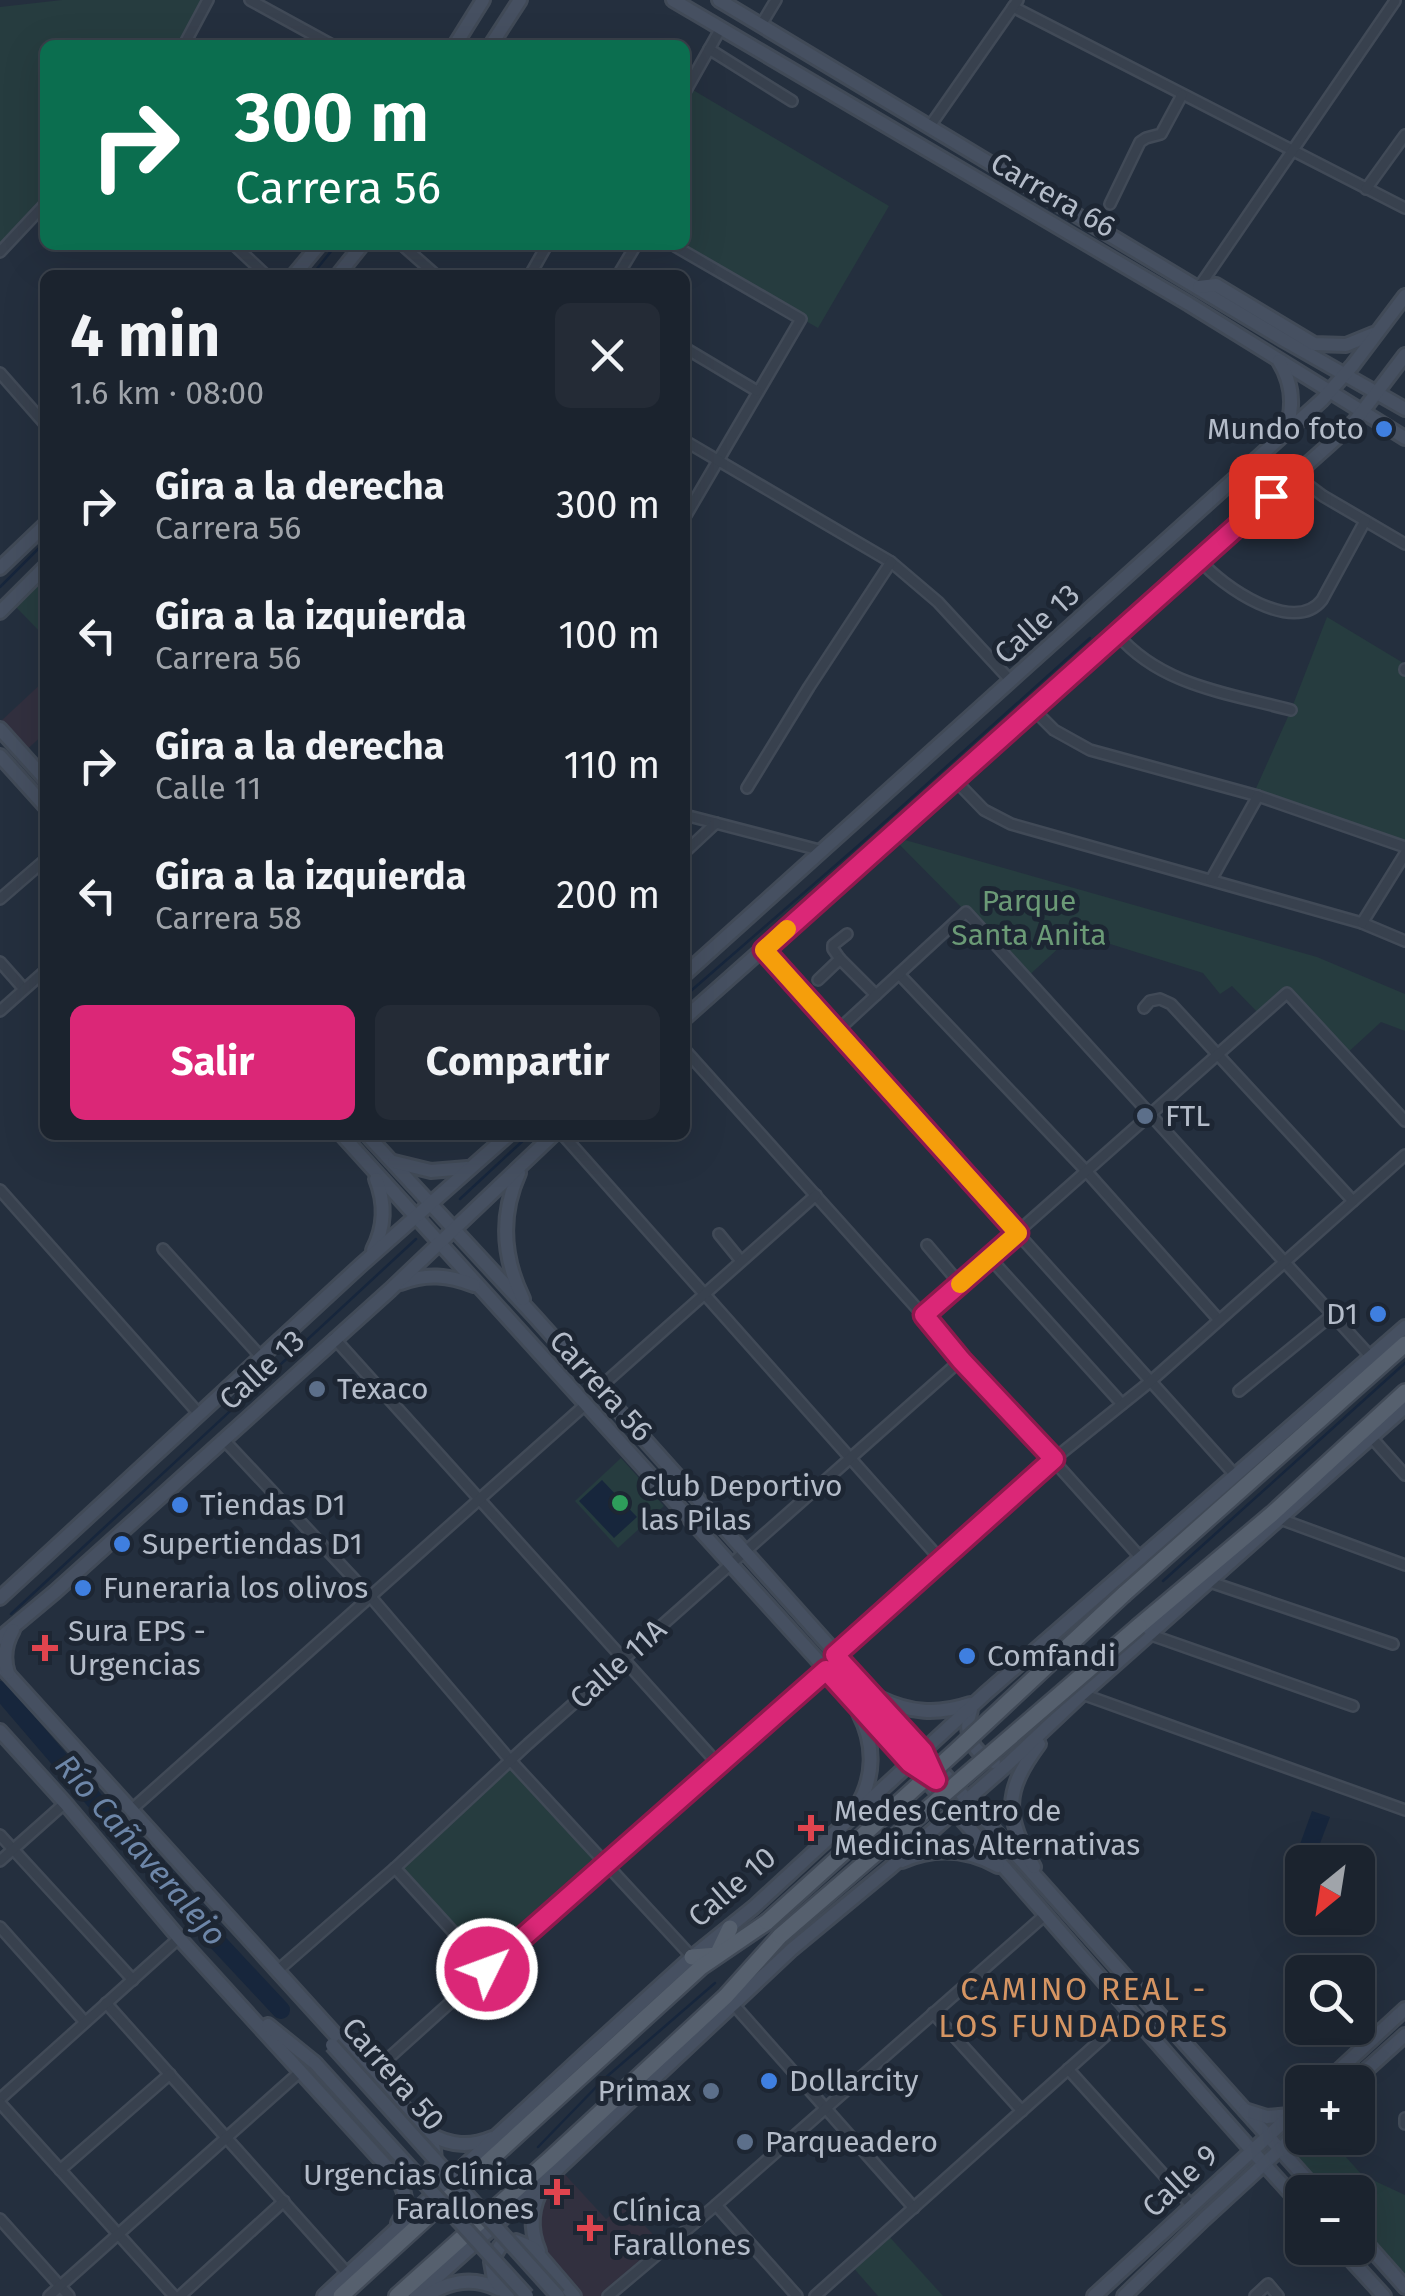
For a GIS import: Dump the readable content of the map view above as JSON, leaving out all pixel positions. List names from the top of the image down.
{
  "streets": {
    "main road": [
      "Carrera 66",
      "Calle 13",
      "Carrera 56",
      "Calle 10",
      "Carrera 50",
      "Calle 9"
    ],
    "street": ["Calle 11A"]
  },
  "crossings": [
    ["Carrera 66", "Calle 13"],
    ["Calle 13", "Carrera 56"],
    ["Carrera 56", "Calle 11A"],
    ["Carrera 56", "Calle 10"],
    ["Carrera 56", "Calle 9"],
    ["Calle 11A", "Carrera 50"]
  ],
  "districts": ["CAMINO REAL - LOS FUNDADORES"],
  "water": ["Río Cañaveralejo"],
  "parks": ["Parque Santa Anita"],
  "places": {
    "other": [
      "Mundo foto",
      "FTL",
      "D1",
      "Texaco",
      "Club Deportivo las Pilas",
      "Tiendas D1",
      "Supertiendas D1",
      "Funeraria los olivos",
      "Comfandi",
      "Dollarcity",
      "Primax",
      "Parqueadero"
    ],
    "health": [
      "Sura EPS - Urgencias",
      "Medes Centro de Medicinas Alternativas",
      "Urgencias Clínica Farallones",
      "Clínica Farallones"
    ]
  },
  "north": "bottom left",
  "page": {
    "turn": ["300 m", "Carrera 56"],
    "heading": ["4 min", "1.6 km · 08:00"],
    "list": [
      {
        "name": "Gira a la derecha",
        "note": "Carrera 56",
        "value": "300 m"
      },
      {
        "name": "Gira a la izquierda",
        "note": "Carrera 56",
        "value": "100 m"
      },
      {
        "name": "Gira a la derecha",
        "note": "Calle 11",
        "value": "110 m"
      },
      {
        "name": "Gira a la izquierda",
        "note": "Carrera 58",
        "value": "200 m"
      }
    ],
    "buttons": ["Salir", "Compartir"],
    "map_buttons": ["+", "−"]
  }
}
